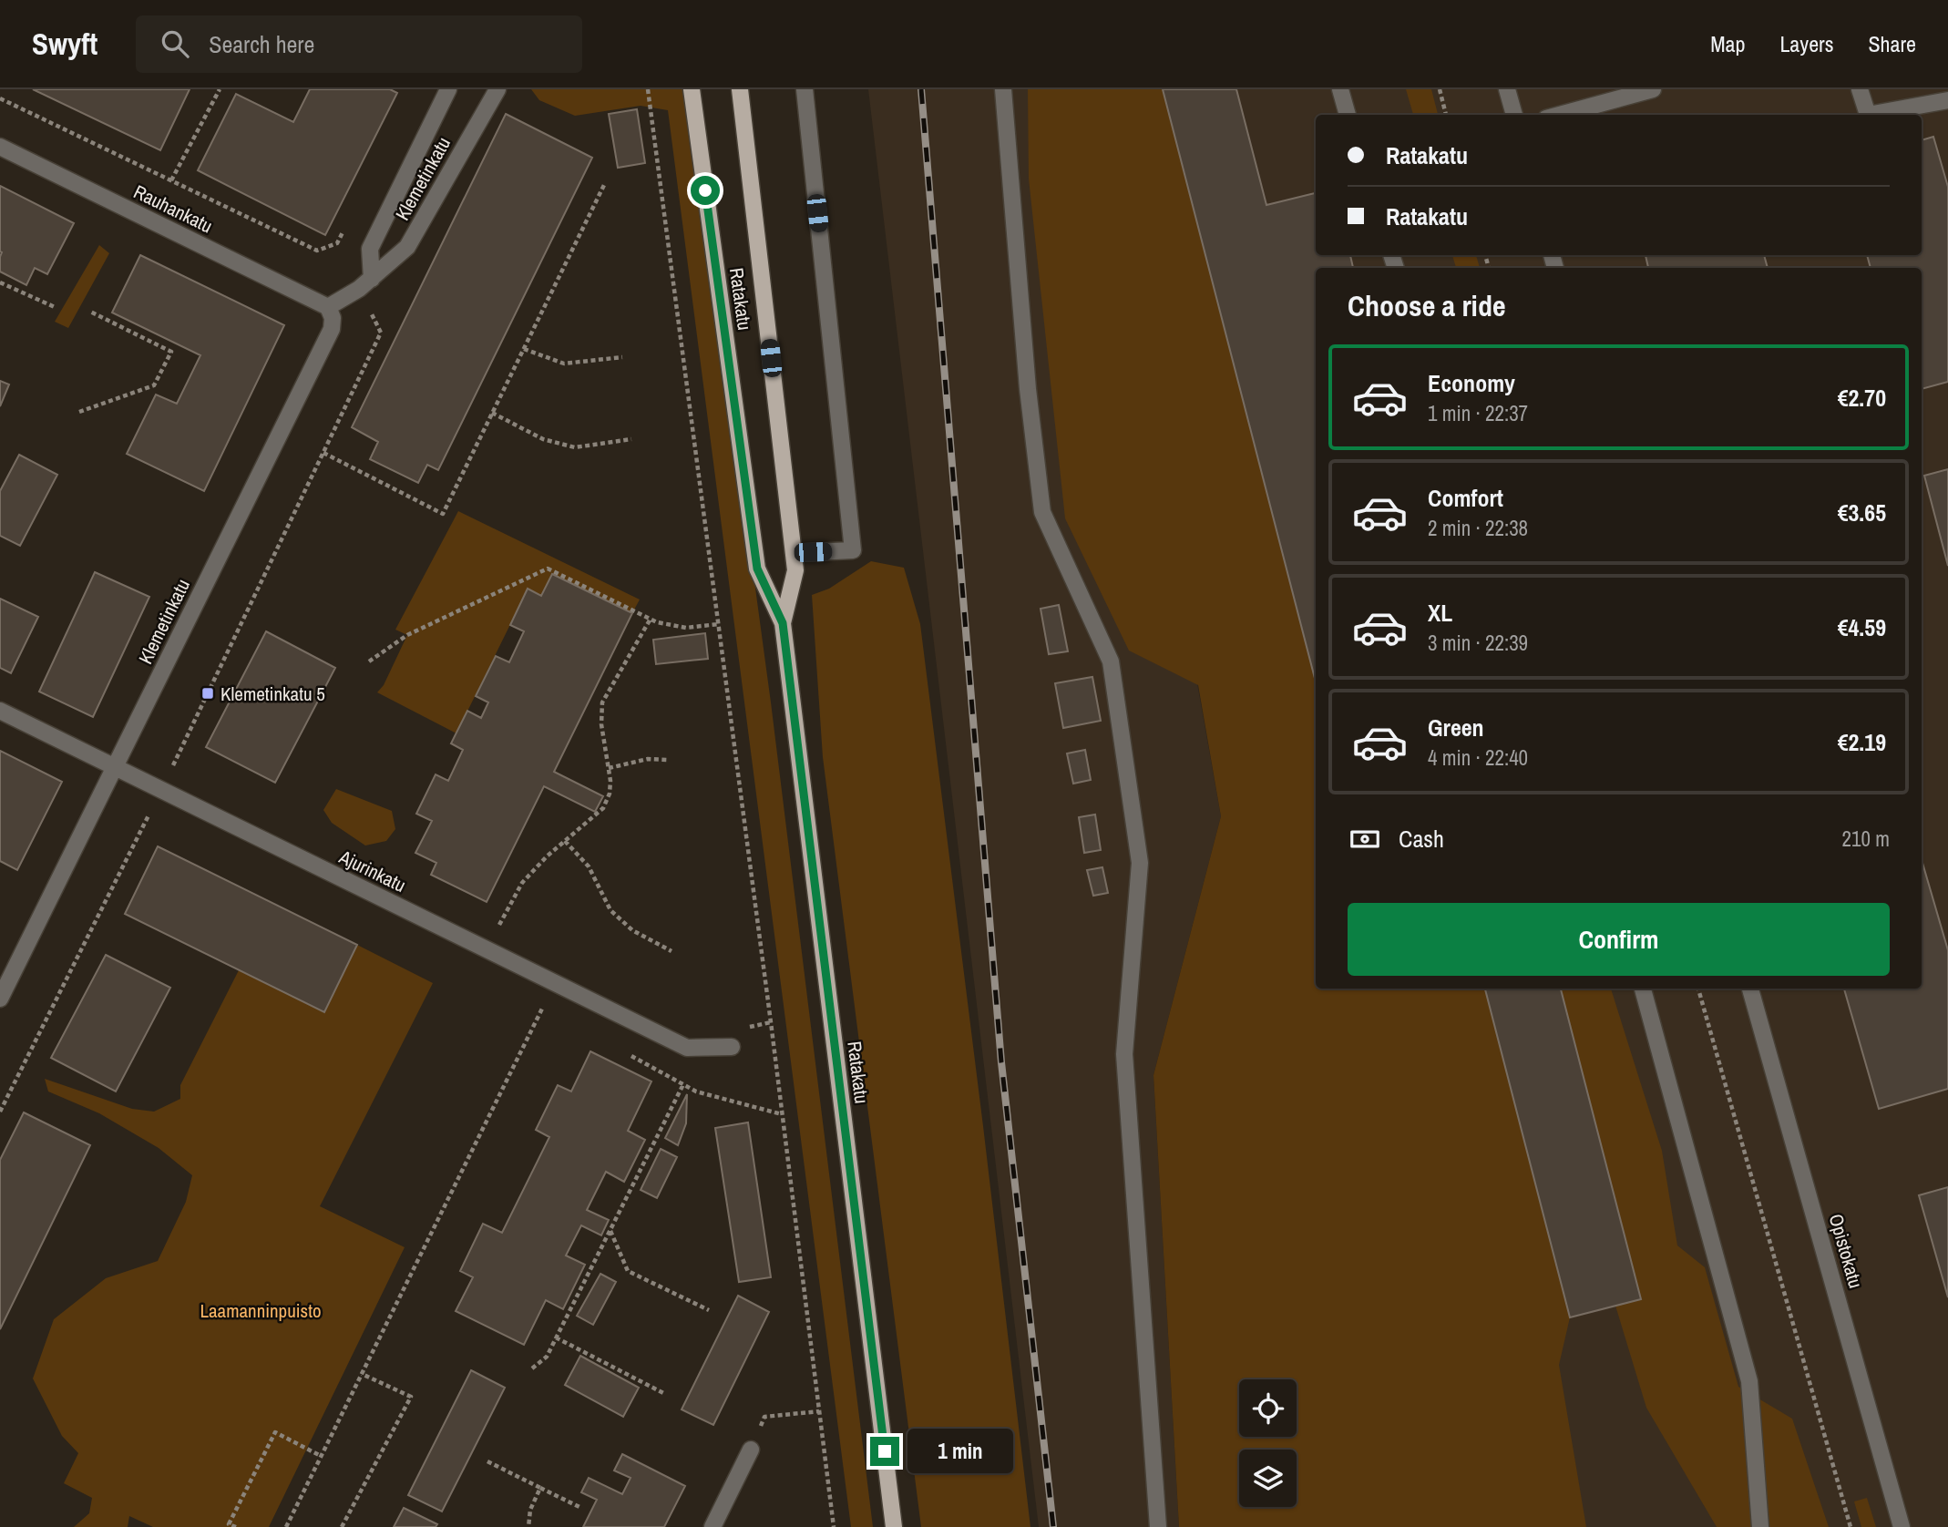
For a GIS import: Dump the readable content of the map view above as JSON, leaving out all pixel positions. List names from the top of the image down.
{
  "streets": {
    "main road": ["Ratakatu"],
    "street": [
      "Klemetinkatu",
      "Rauhankatu",
      "Ajurinkatu",
      "Opistokatu"
    ]
  },
  "crossings": [
    ["Klemetinkatu", "Rauhankatu"],
    ["Klemetinkatu", "Ajurinkatu"]
  ],
  "parks": ["Laamanninpuisto"],
  "places": {
    "transit": ["Klemetinkatu 5"]
  },
  "page": {
    "header": "Swyft",
    "search": "Search here",
    "nav": ["Map", "Layers", "Share"],
    "banner": ["Ratakatu", "Ratakatu"],
    "heading": "Choose a ride",
    "list": [
      {
        "name": "Economy",
        "note": "1 min · 22:37",
        "value": "€2.70"
      },
      {
        "name": "Comfort",
        "note": "2 min · 22:38",
        "value": "€3.65"
      },
      {
        "name": "XL",
        "note": "3 min · 22:39",
        "value": "€4.59"
      },
      {
        "name": "Green",
        "note": "4 min · 22:40",
        "value": "€2.19"
      }
    ],
    "pay": ["Cash", "210 m"],
    "buttons": "Confirm",
    "bubble": "1 min"
  }
}
